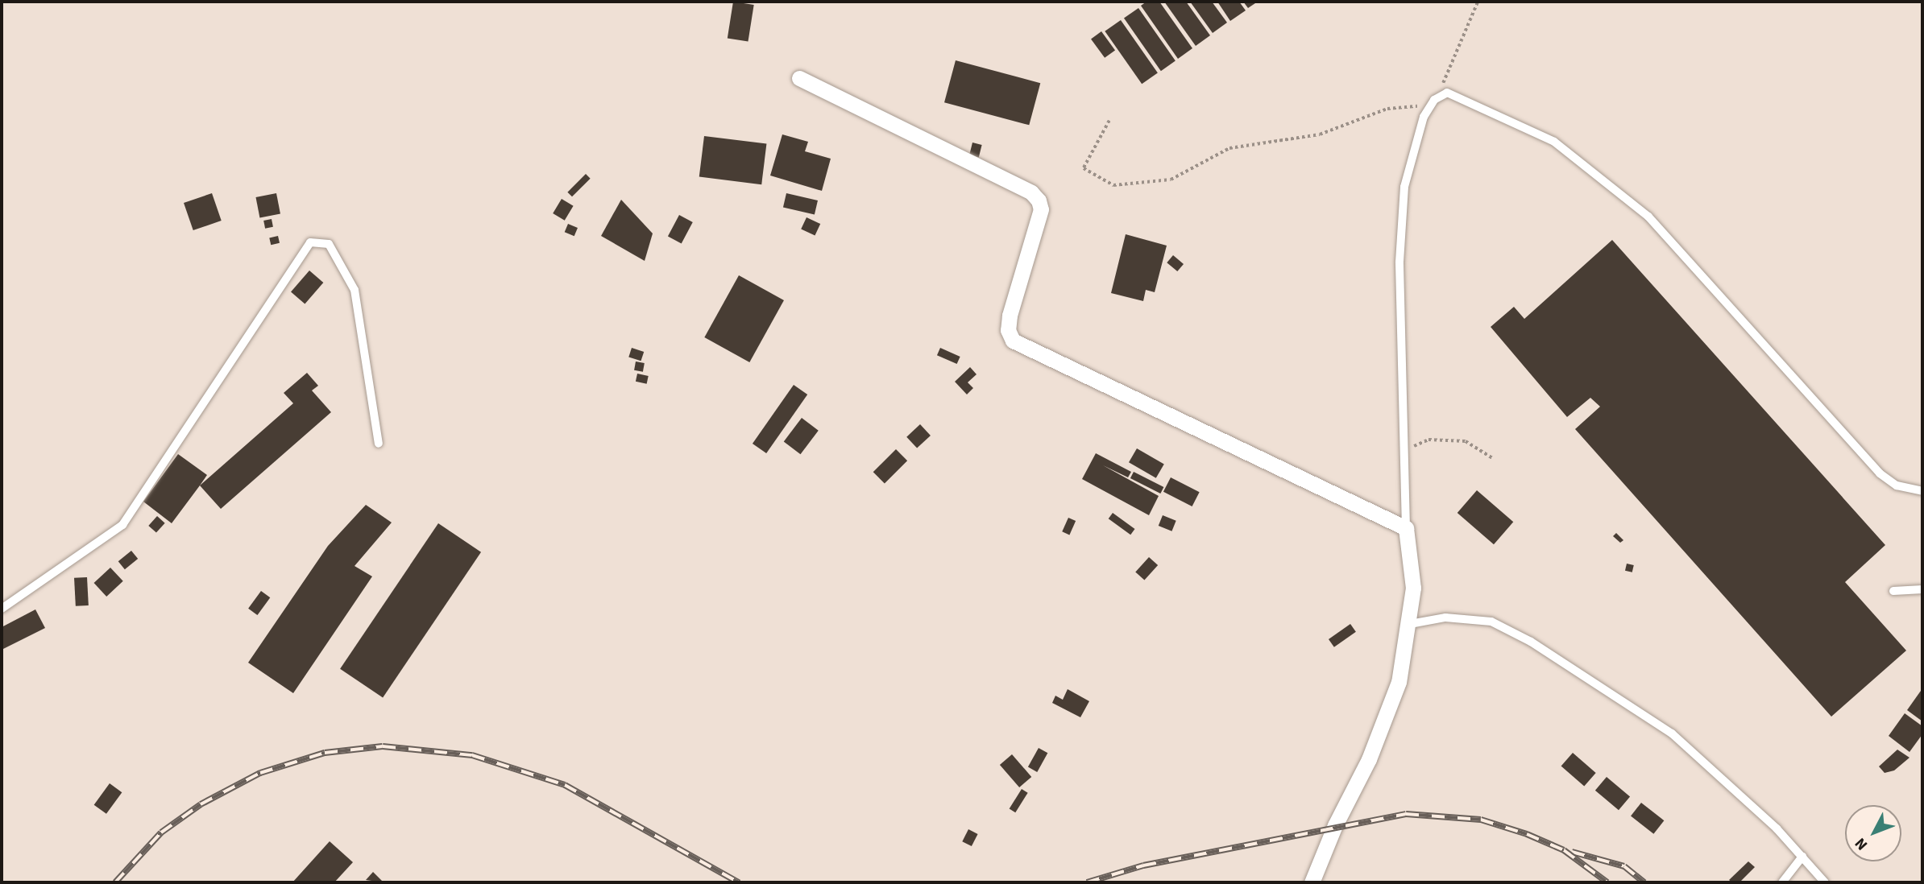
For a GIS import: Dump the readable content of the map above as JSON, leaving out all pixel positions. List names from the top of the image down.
{
  "north": "bottom left"
}
